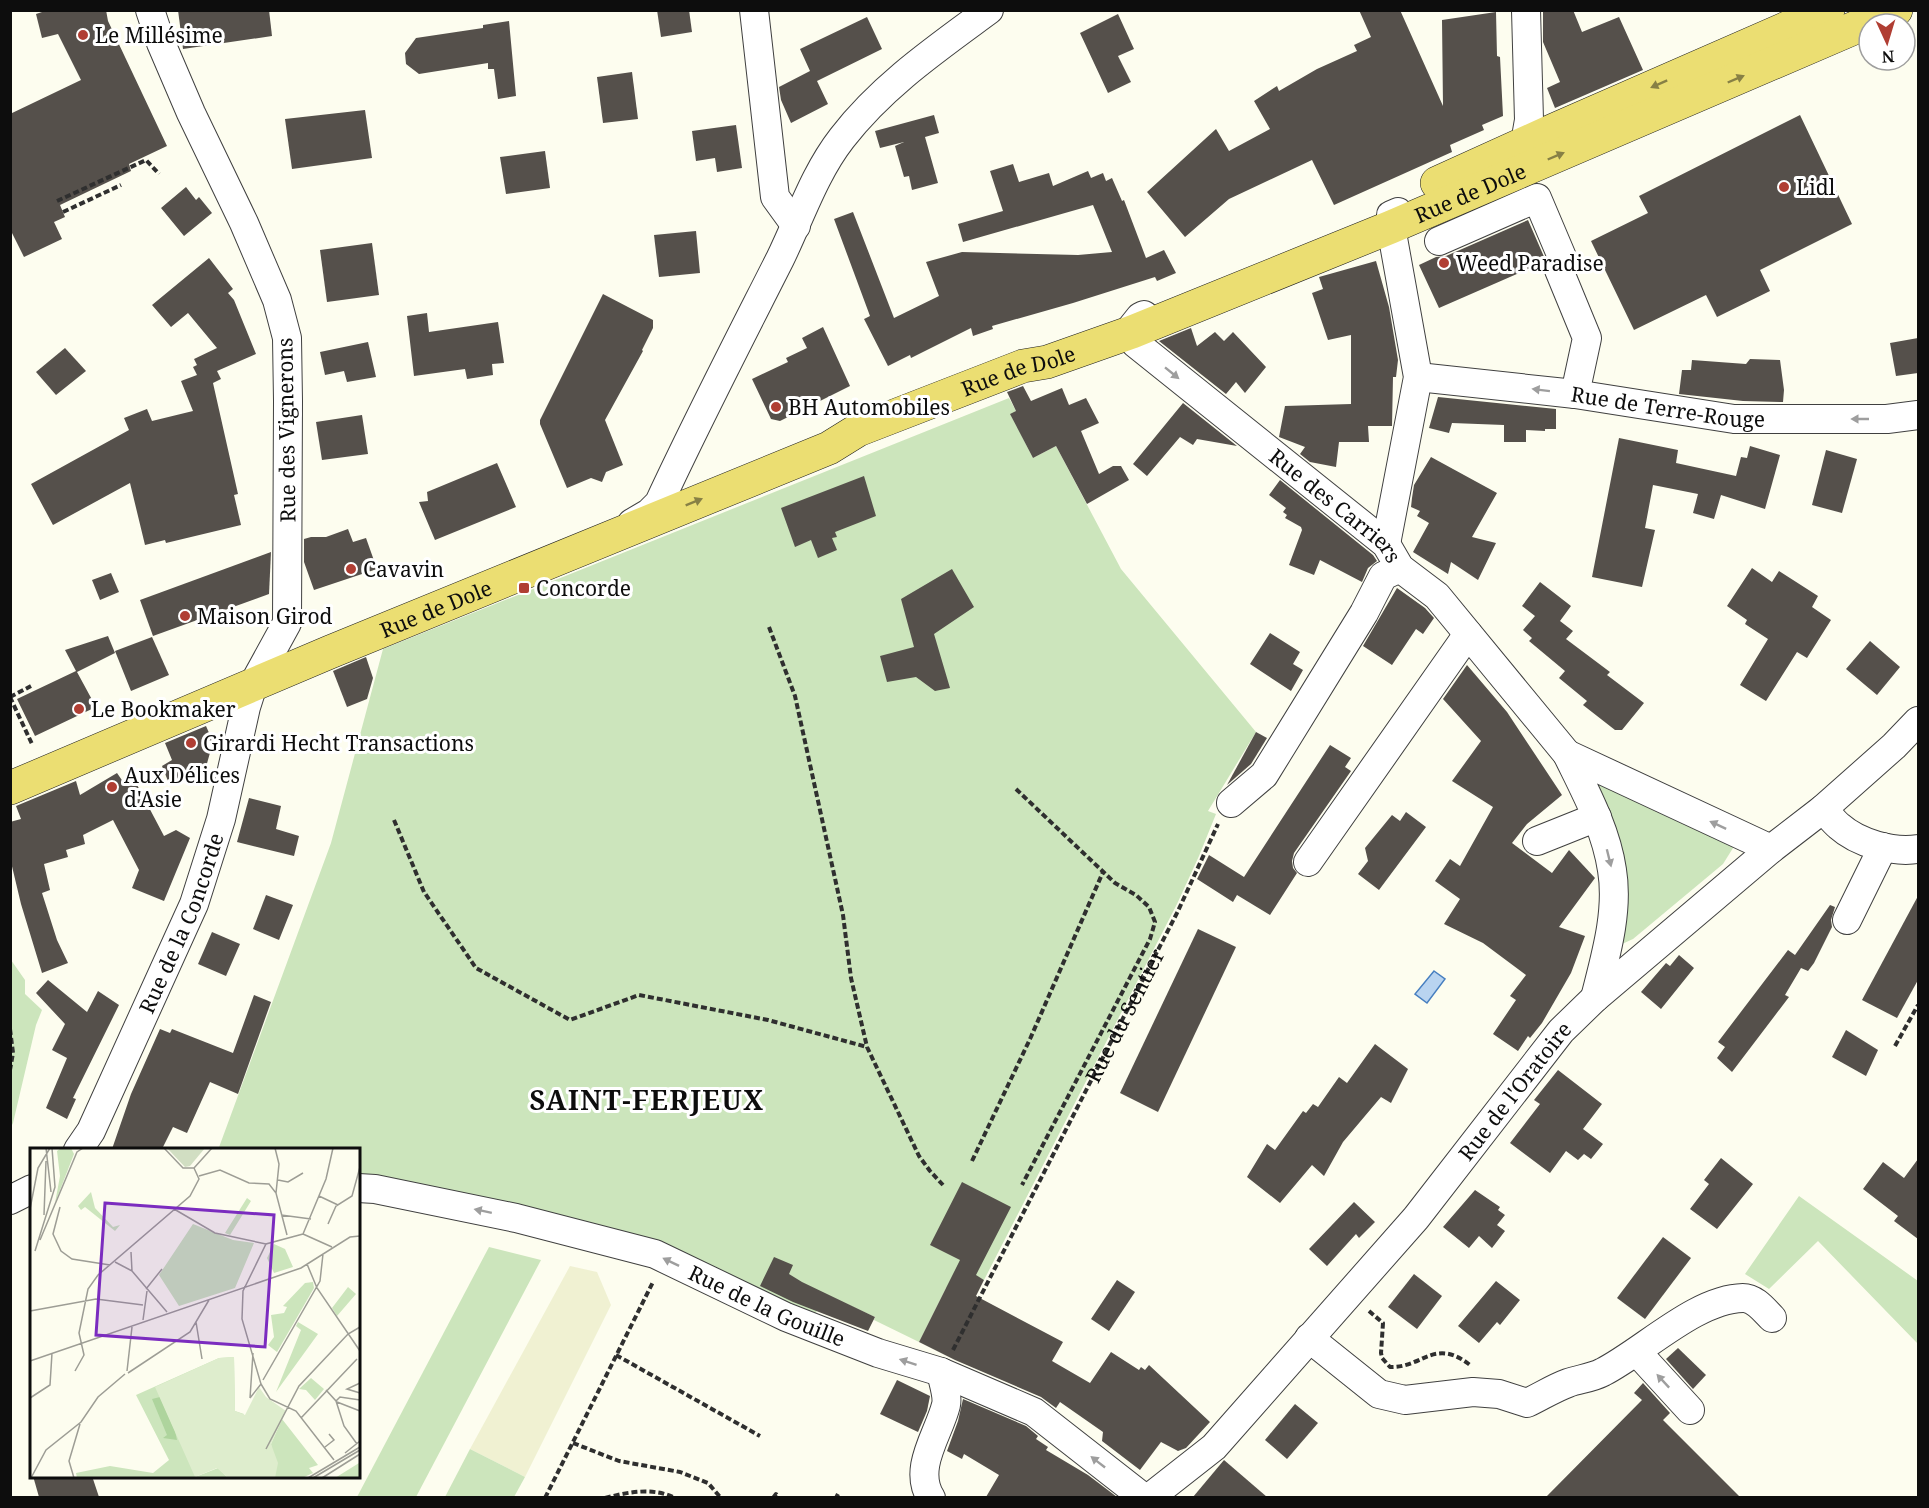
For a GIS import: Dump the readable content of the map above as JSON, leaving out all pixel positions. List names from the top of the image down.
{
  "streets": {
    "main road": ["Rue de Dole"],
    "street": [
      "Rue de Terre-Rouge",
      "Rue des Vignerons",
      "Rue des Carriers",
      "Rue de la Concorde",
      "Rue de l'Oratoire",
      "Rue de la Gouille"
    ],
    "path": ["Rue du Sentier"]
  },
  "crossings": [
    ["Rue de Dole", "Rue des Vignerons"],
    ["Rue de Dole", "Rue des Carriers"],
    ["Rue de Dole", "Rue de la Concorde"],
    ["Rue des Vignerons", "Rue de la Concorde"],
    ["Rue des Carriers", "Rue de l'Oratoire"],
    ["Rue du Sentier", "Rue de la Gouille"]
  ],
  "one_way": ["Rue de Terre-Rouge", "Rue de la Gouille"],
  "districts": ["SAINT-FERJEUX"],
  "places": {
    "other": [
      "Le Millésime",
      "Lidl",
      "Weed Paradise",
      "BH Automobiles",
      "Cavavin",
      "Maison Girod",
      "Le Bookmaker",
      "Girardi Hecht Transactions",
      "Aux Délices d'Asie"
    ],
    "transit": ["Concorde"]
  },
  "north": "bottom"
}
